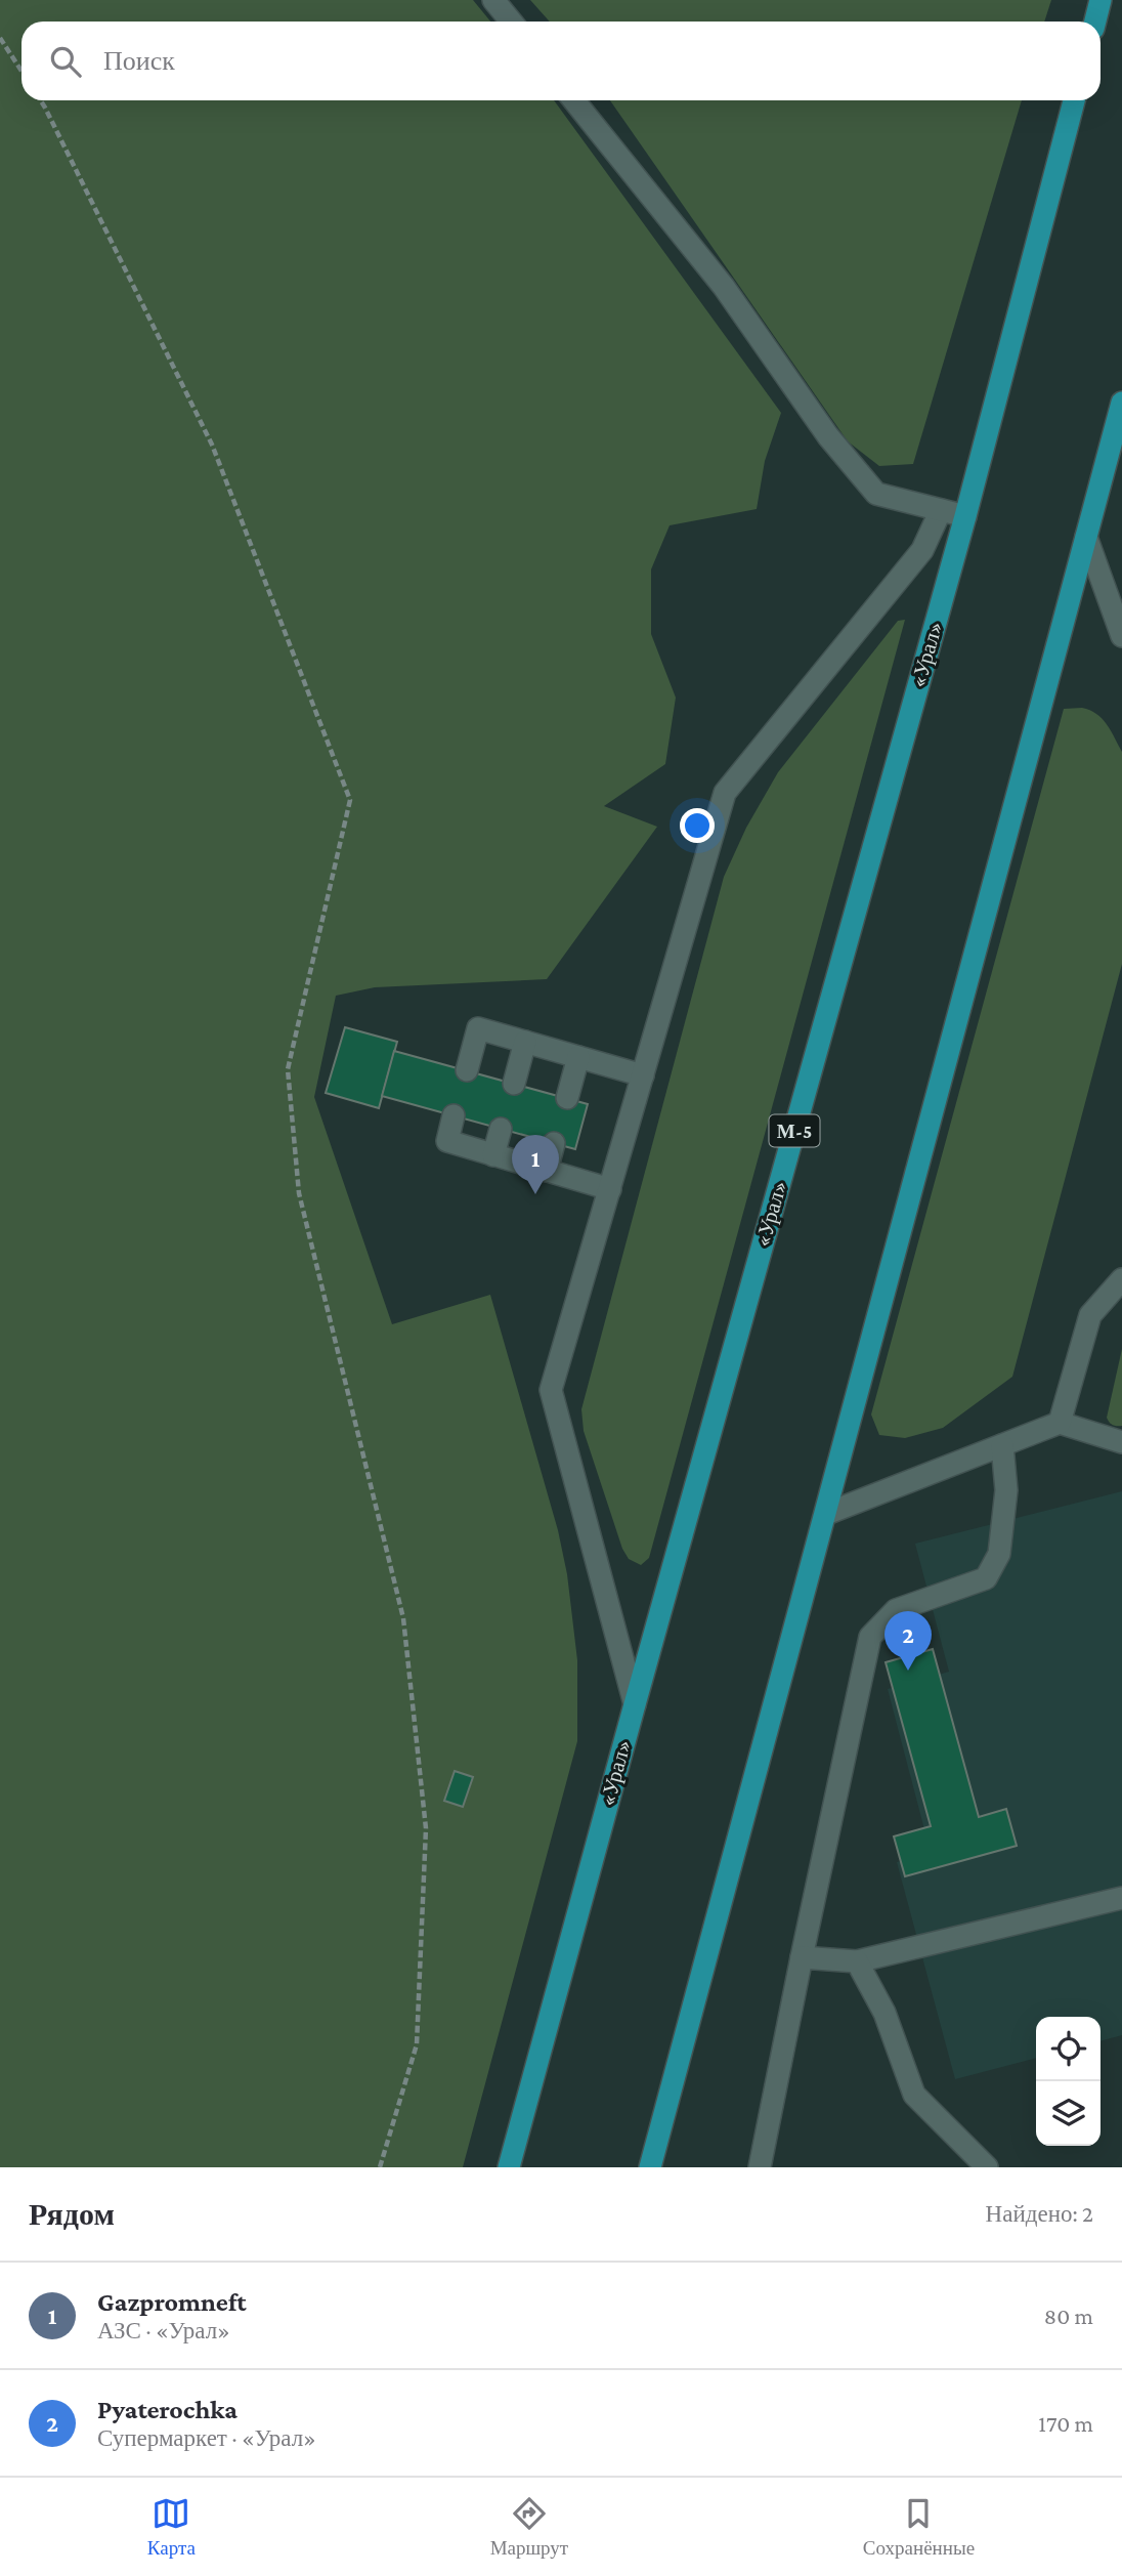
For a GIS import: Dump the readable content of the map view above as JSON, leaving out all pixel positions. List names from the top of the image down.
{
  "streets": {
    "highway": ["«Урал»", "М-5"]
  },
  "page": {
    "search": "Поиск",
    "pins": ["1", "2"],
    "heading": ["Рядом", "Найдено: 2"],
    "list": [
      {
        "mark": "1",
        "name": "Gazpromneft",
        "note": "АЗС · «Урал»",
        "value": "80 m"
      },
      {
        "mark": "2",
        "name": "Pyaterochka",
        "note": "Супермаркет · «Урал»",
        "value": "170 m"
      }
    ],
    "nav": ["Карта", "Маршрут", "Сохранённые"]
  }
}
